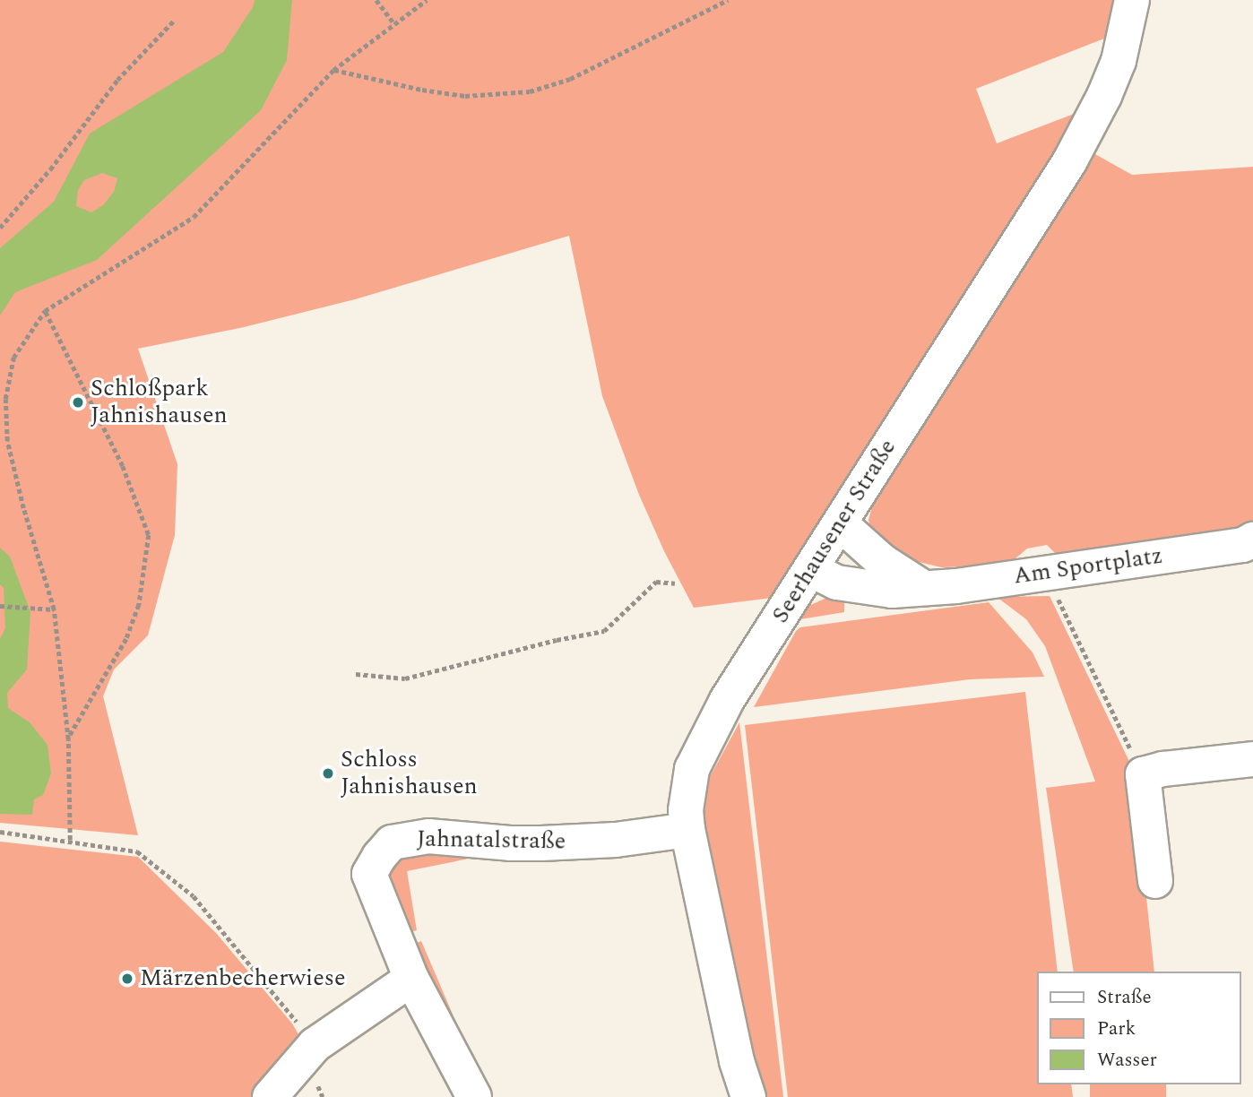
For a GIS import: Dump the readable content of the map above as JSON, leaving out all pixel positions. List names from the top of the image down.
{
  "streets": {
    "street": ["Seerhausener Straße", "Am Sportplatz", "Jahnatalstraße"]
  },
  "crossings": [
    ["Seerhausener Straße", "Am Sportplatz"],
    ["Seerhausener Straße", "Jahnatalstraße"]
  ],
  "places": ["Schloßpark Jahnishausen", "Schloss Jahnishausen", "Märzenbecherwiese"],
  "legend": ["Straße", "Park", "Wasser"]
}
